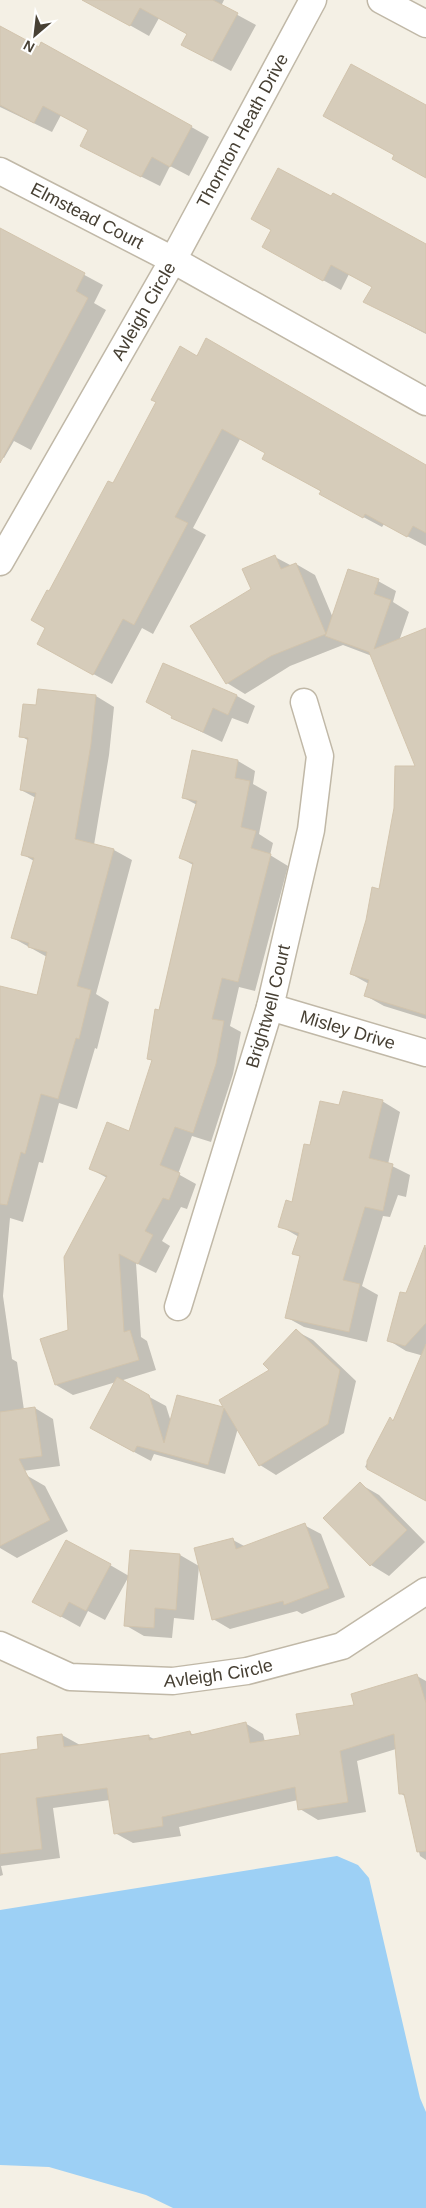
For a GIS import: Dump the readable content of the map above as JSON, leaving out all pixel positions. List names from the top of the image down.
{
  "streets": {
    "street": [
      "Thornton Heath Drive",
      "Elmstead Court",
      "Avleigh Circle",
      "Brightwell Court",
      "Misley Drive"
    ]
  },
  "crossings": [
    ["Thornton Heath Drive", "Elmstead Court"],
    ["Thornton Heath Drive", "Avleigh Circle"],
    ["Elmstead Court", "Avleigh Circle"],
    ["Brightwell Court", "Misley Drive"]
  ],
  "north": "bottom left"
}
